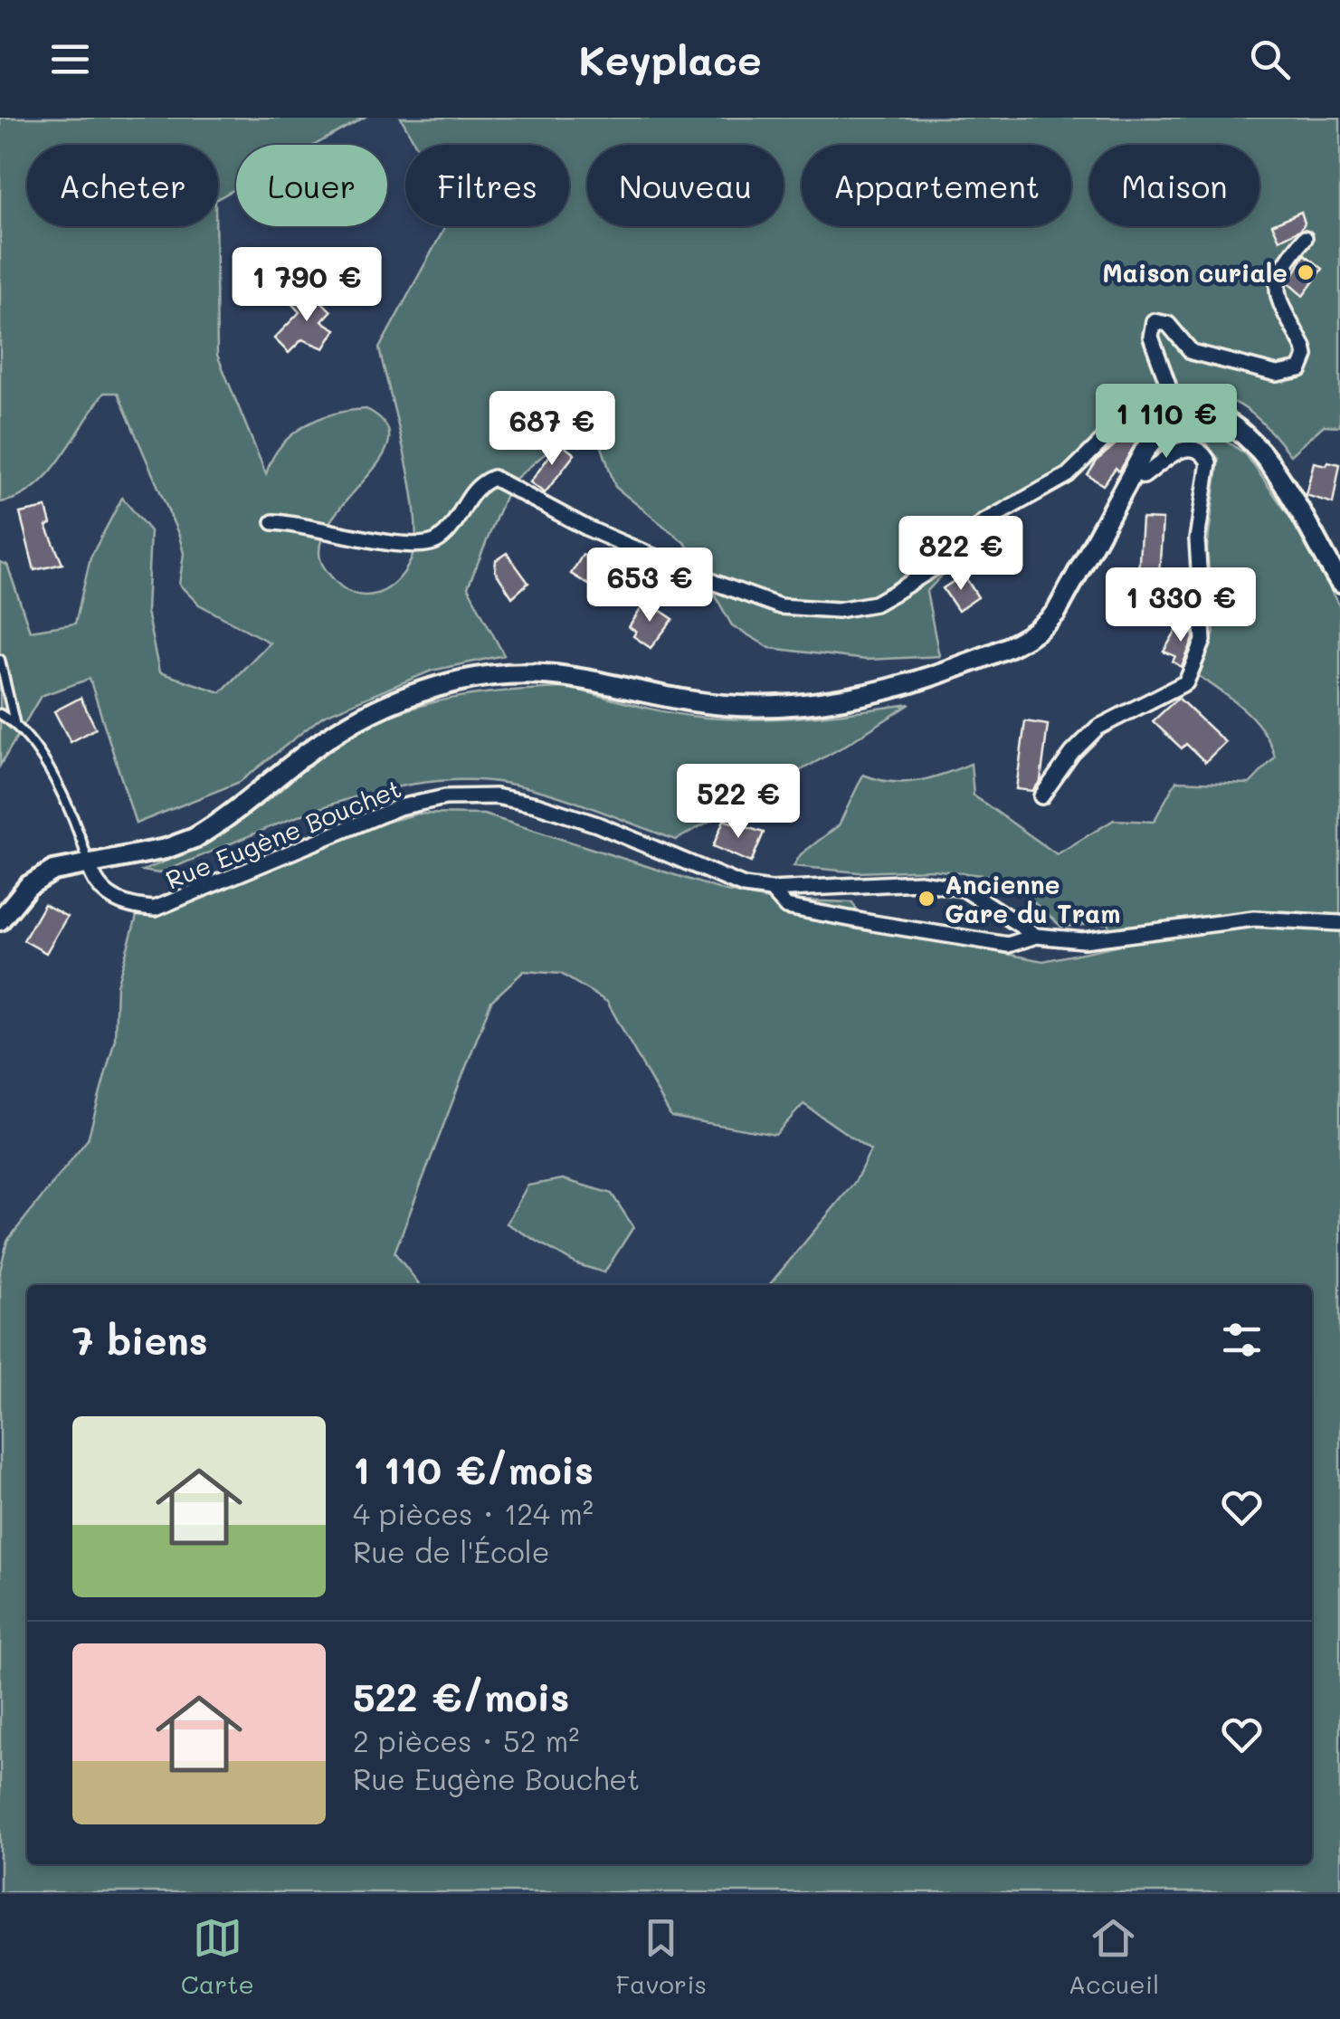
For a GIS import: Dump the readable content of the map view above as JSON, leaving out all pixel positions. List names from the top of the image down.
{
  "streets": {
    "street": ["Rue Eugène Bouchet"]
  },
  "places": ["Maison curiale", "Ancienne Gare du Tram"],
  "page": {
    "header": "Keyplace",
    "chip": [
      "Acheter",
      "Louer",
      "Filtres",
      "Nouveau",
      "Appartement",
      "Maison"
    ],
    "price": [
      "1 790 €",
      "1 110 €",
      "687 €",
      "822 €",
      "653 €",
      "1 330 €",
      "522 €"
    ],
    "heading": "7 biens",
    "list": [
      {
        "name": "1 110 €/mois",
        "note": "4 pièces · 124 m² · Rue de l'École"
      },
      {
        "name": "522 €/mois",
        "note": "2 pièces · 52 m² · Rue Eugène Bouchet"
      }
    ],
    "tabs": ["Carte", "Favoris", "Accueil"]
  }
}
